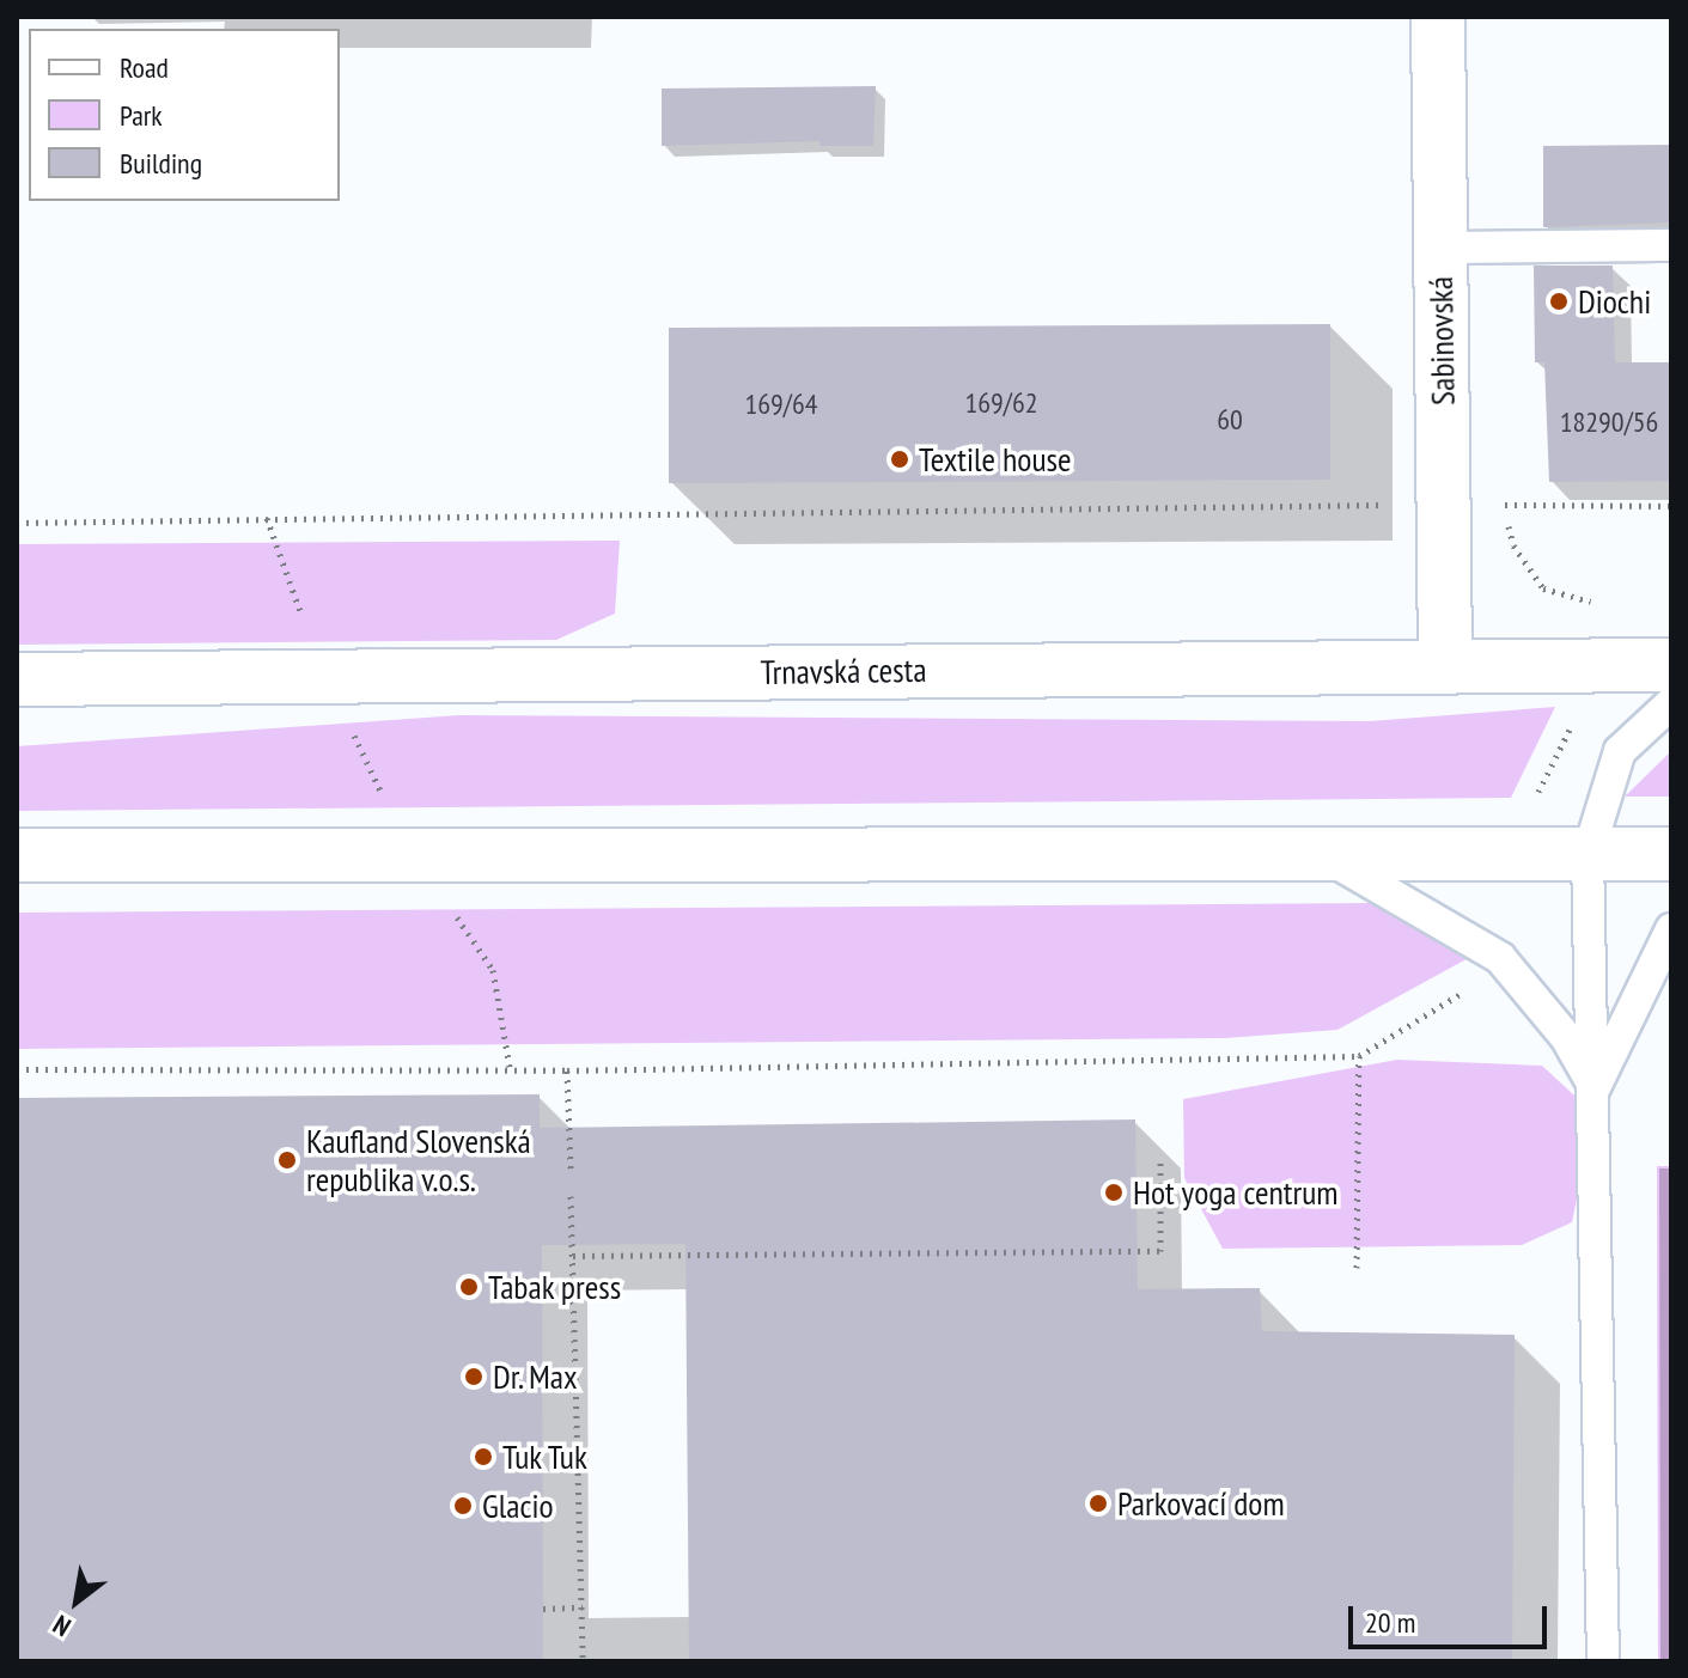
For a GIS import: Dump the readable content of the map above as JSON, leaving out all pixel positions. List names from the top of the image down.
{
  "streets": {
    "main road": ["Sabinovská", "Trnavská cesta"]
  },
  "crossings": [
    ["Sabinovská", "Trnavská cesta"]
  ],
  "places": [
    "Diochi",
    "Textile house",
    "Kaufland Slovenská republika v.o.s.",
    "Hot yoga centrum",
    "Tabak press",
    "Dr. Max",
    "Tuk Tuk",
    "Parkovací dom",
    "Glacio"
  ],
  "house_numbers": [
    "169/62",
    "169/64",
    "60",
    "18290/56"
  ],
  "legend": ["Road", "Park", "Building"],
  "scale_bar": "20 m",
  "north": "bottom left"
}
